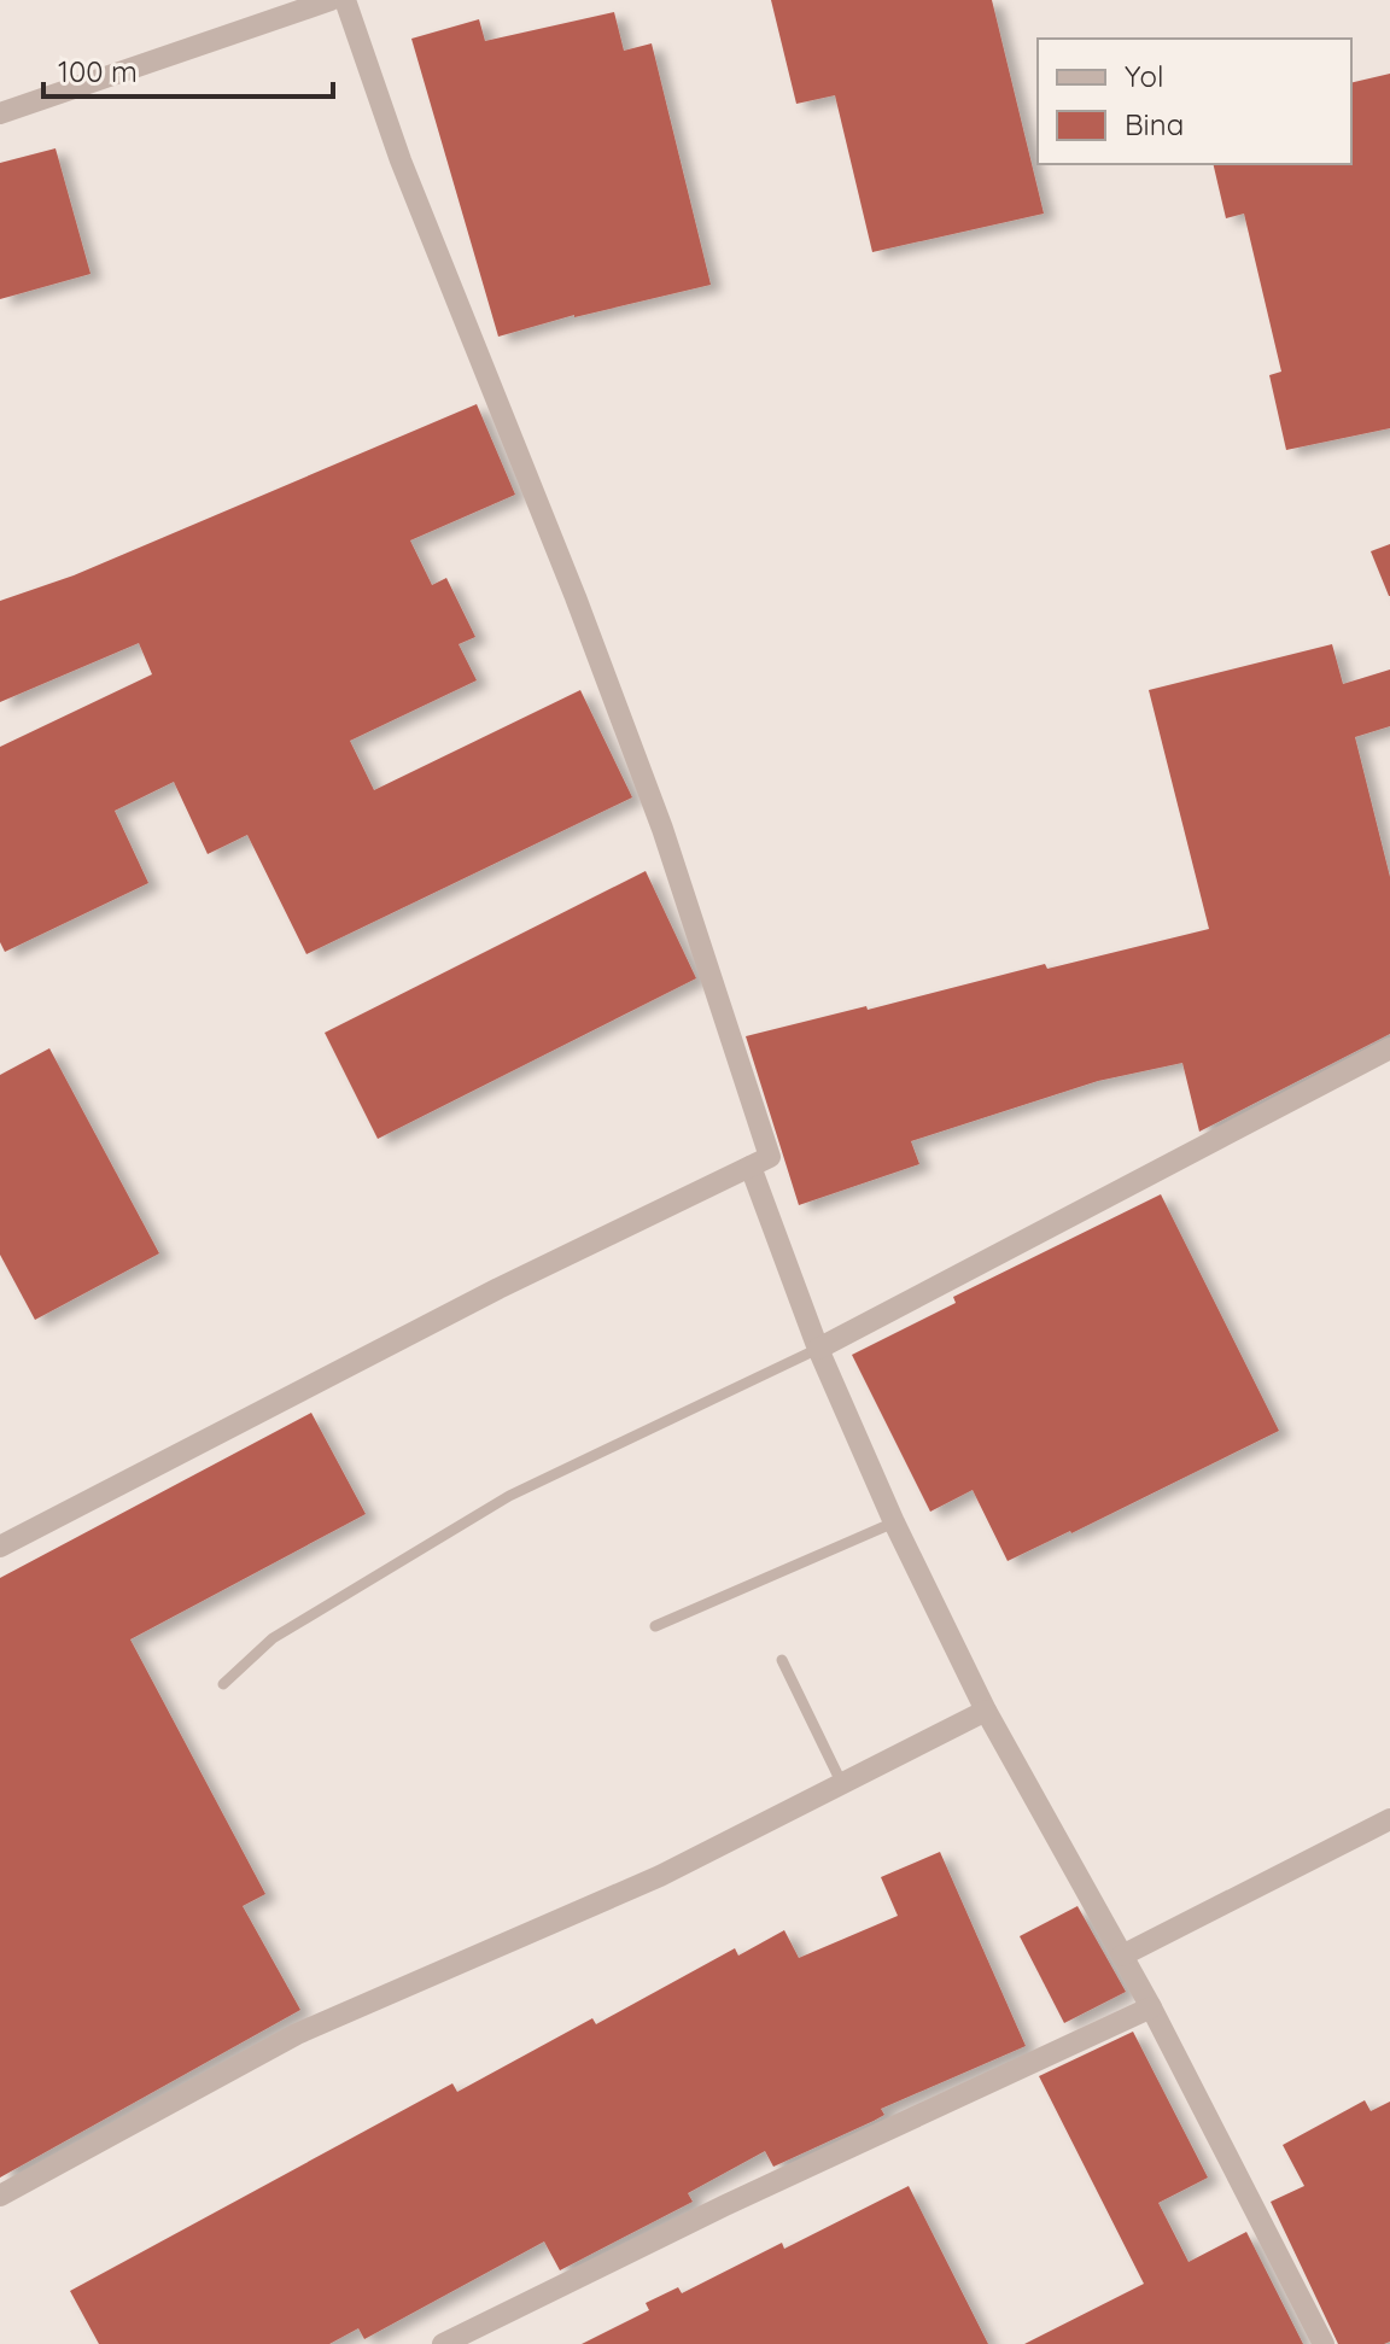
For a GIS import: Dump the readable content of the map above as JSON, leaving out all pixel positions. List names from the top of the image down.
{
  "legend": ["Yol", "Bina"],
  "scale_bar": "100 m"
}
